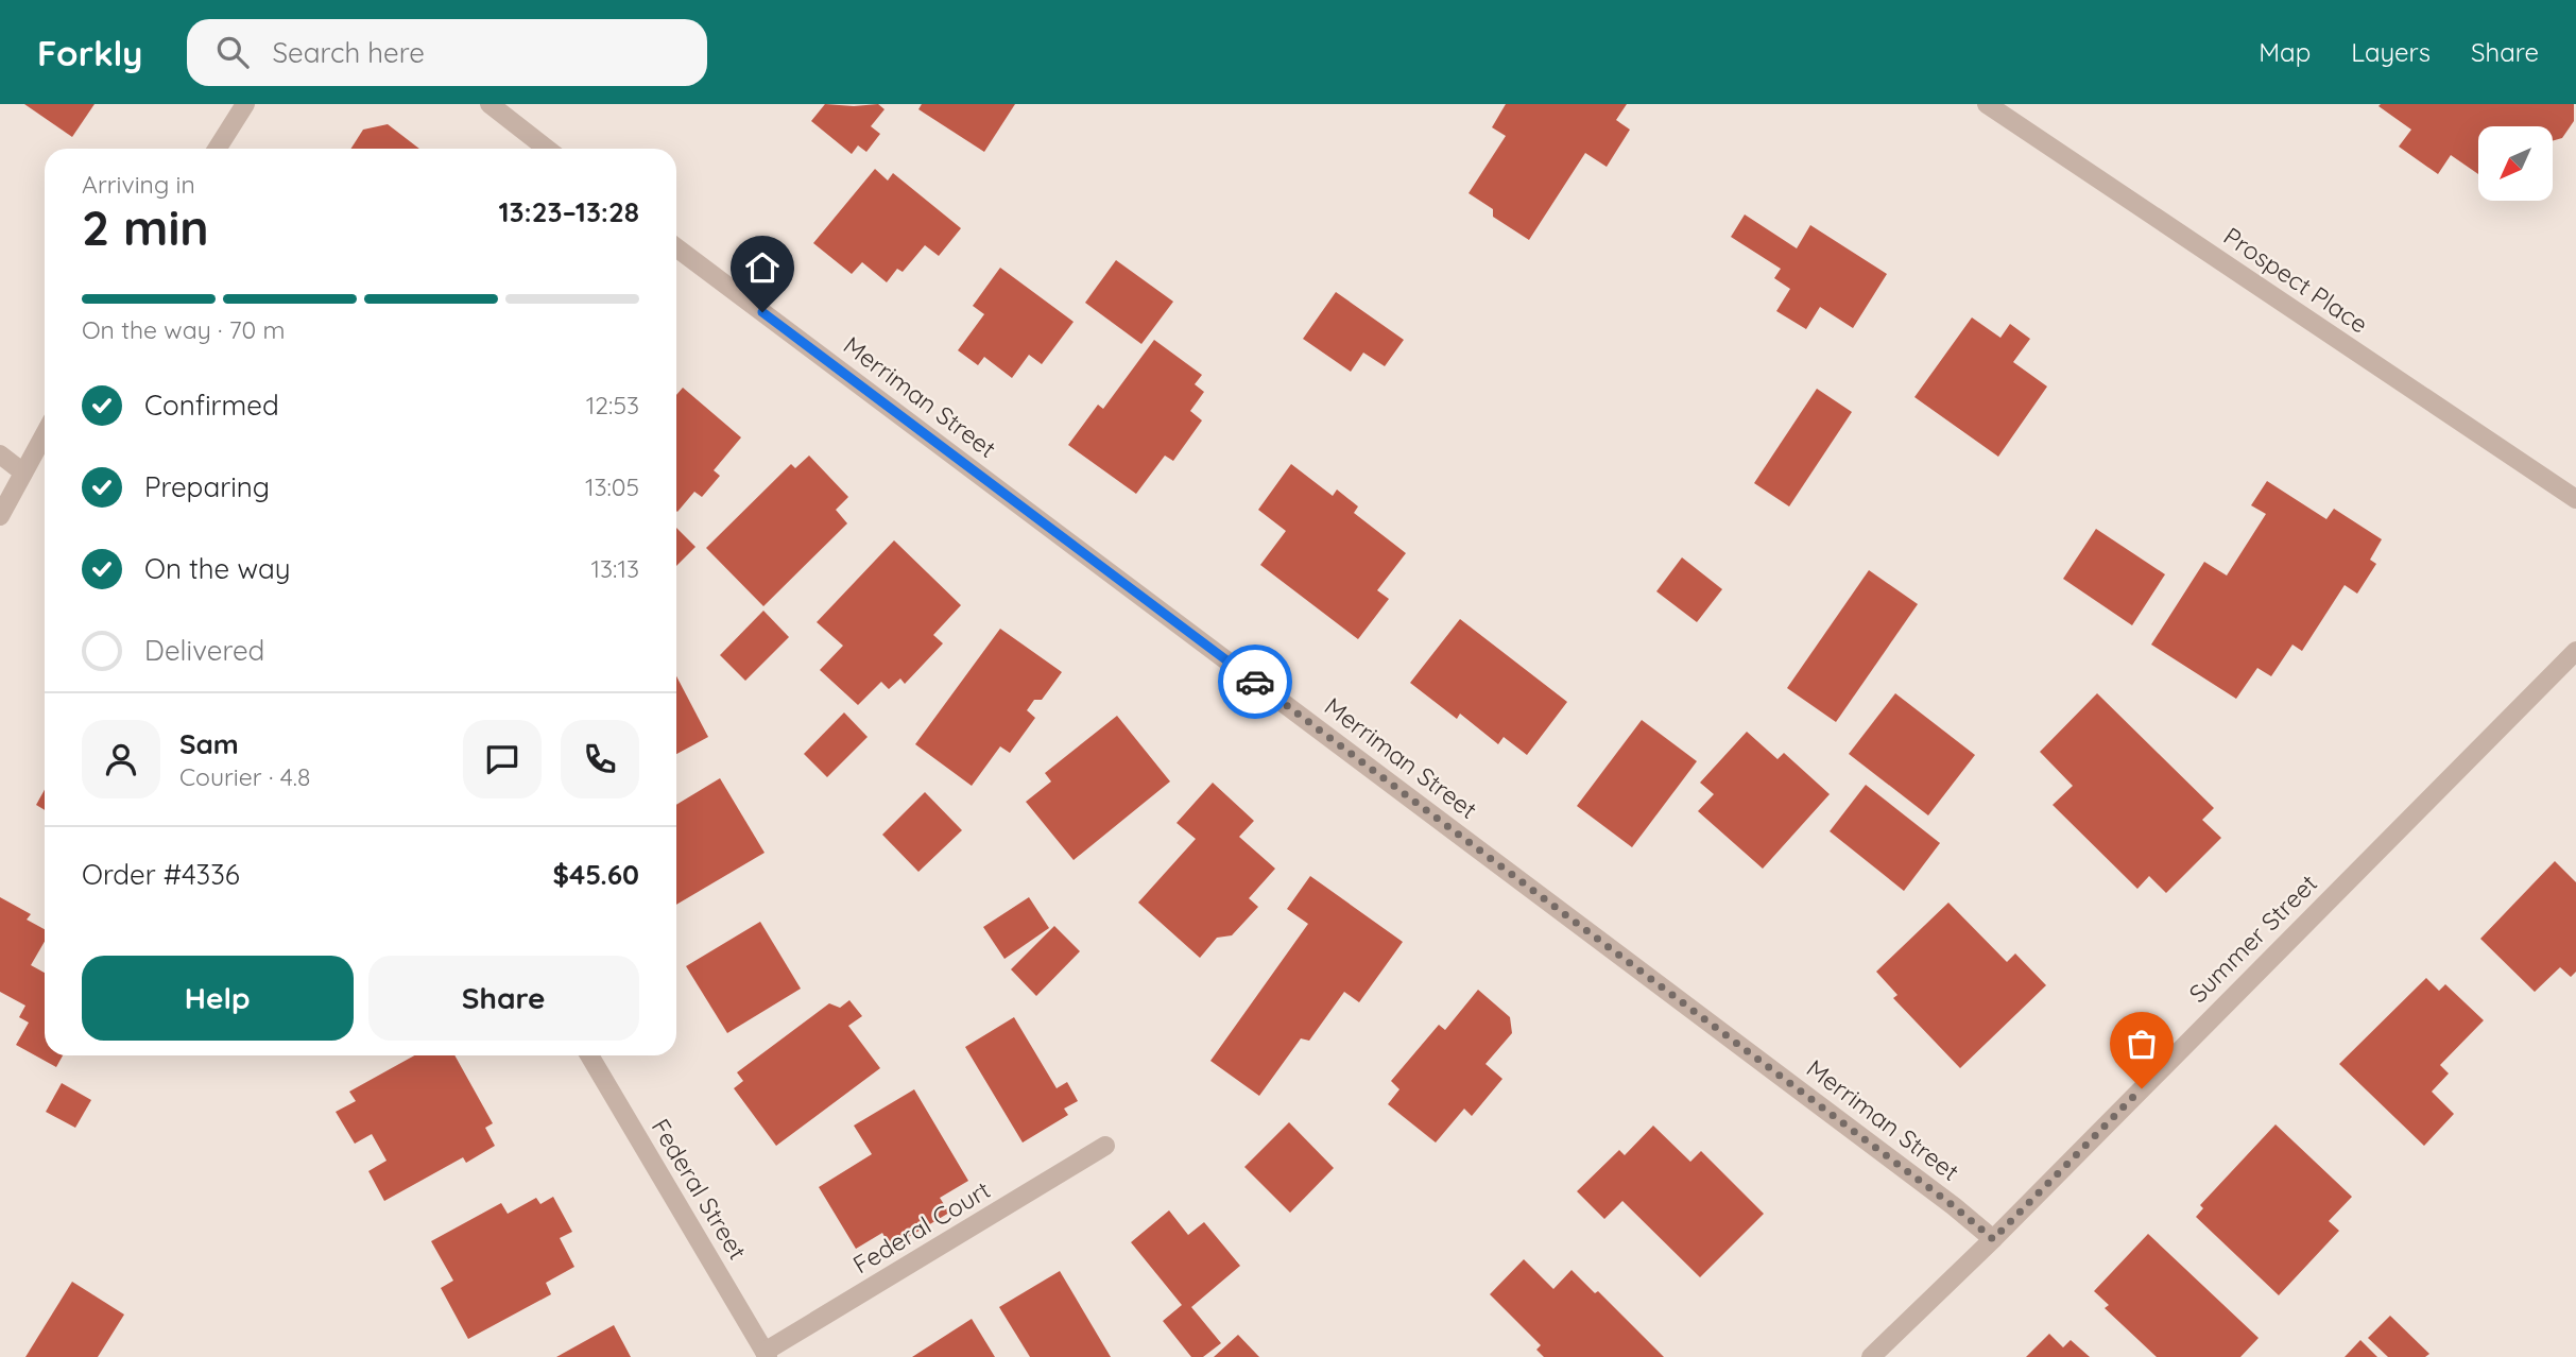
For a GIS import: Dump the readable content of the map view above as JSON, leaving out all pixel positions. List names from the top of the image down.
{
  "streets": {
    "street": [
      "Prospect Place",
      "Merriman Street",
      "Summer Street",
      "Federal Street",
      "Federal Court"
    ]
  },
  "crossings": [
    ["Merriman Street", "Summer Street"],
    ["Federal Street", "Federal Court"]
  ],
  "north": "bottom left",
  "page": {
    "header": "Forkly",
    "search": "Search here",
    "nav": ["Map", "Layers", "Share"],
    "heading": ["2 min", "Arriving in", "13:23–13:28"],
    "panel": [
      "Sam",
      "Courier · 4.8",
      "Order #4336",
      "$45.60"
    ],
    "bar": "On the way · 70 m",
    "list": [
      ["Confirmed", "12:53"],
      ["Preparing", "13:05"],
      ["On the way", "13:13"],
      "Delivered"
    ],
    "buttons": ["Help", "Share"]
  }
}
